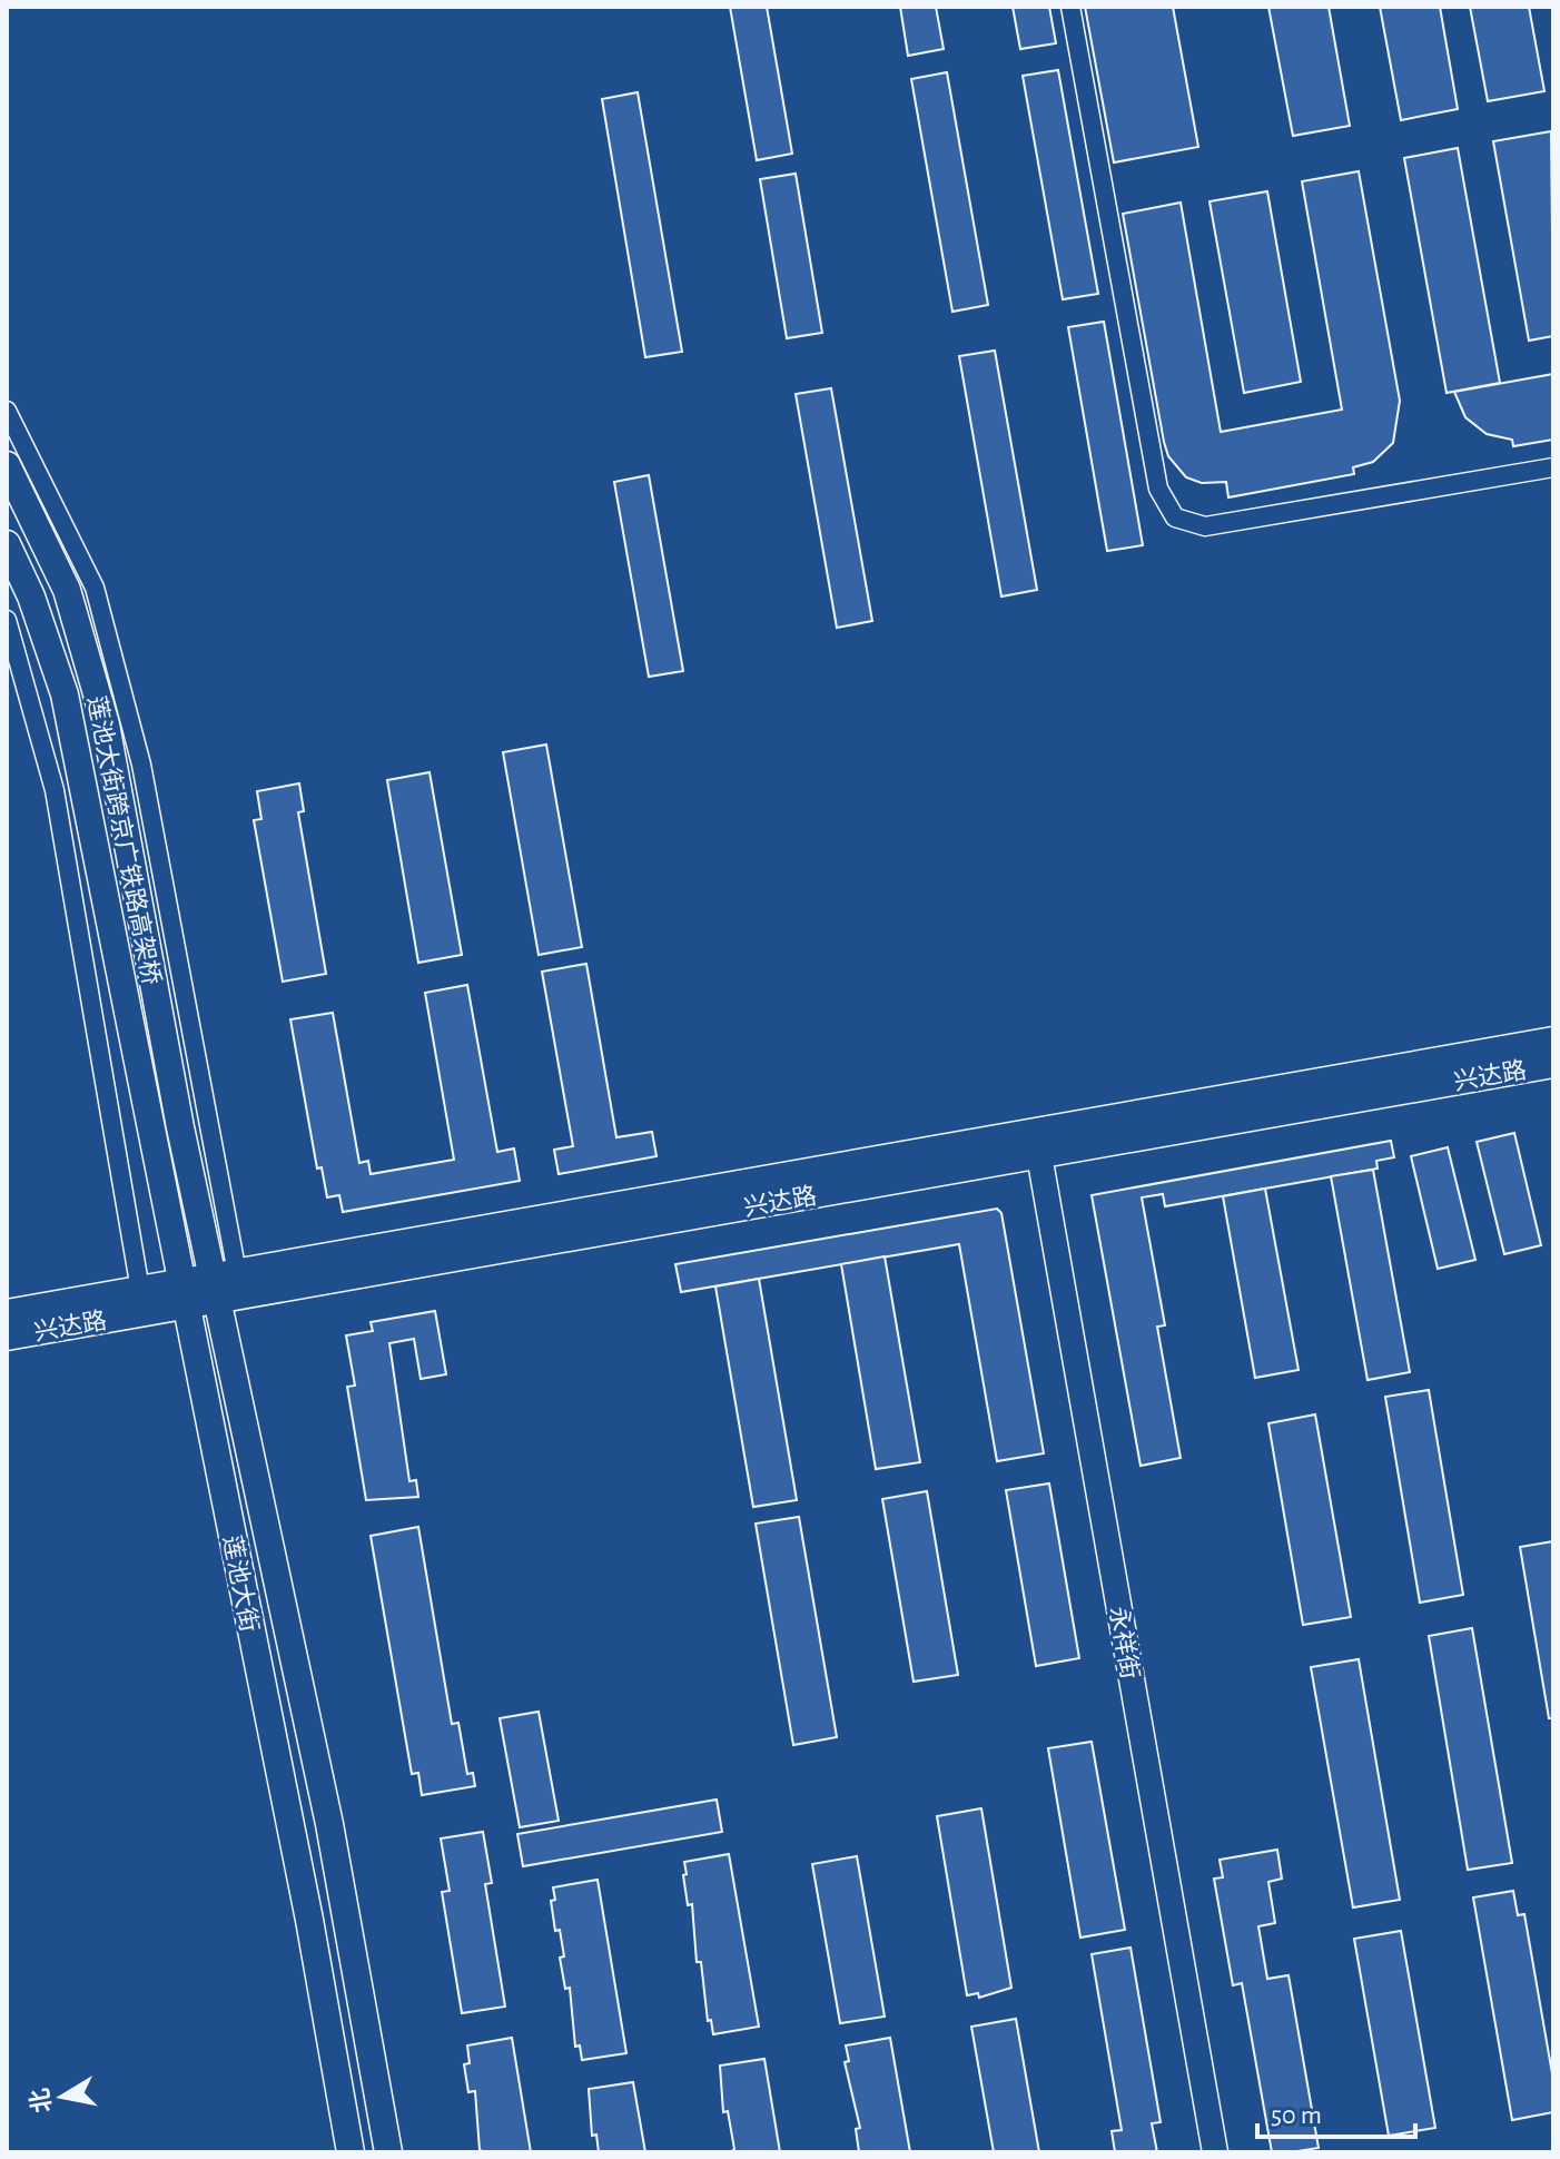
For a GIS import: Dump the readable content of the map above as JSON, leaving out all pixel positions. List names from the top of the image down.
{
  "streets": {
    "main road": ["莲池大街跨京广铁路高架桥", "兴达路", "莲池大街"],
    "street": ["永祥街"]
  },
  "crossings": [
    ["莲池大街跨京广铁路高架桥", "莲池大街"],
    ["兴达路", "莲池大街"],
    ["兴达路", "永祥街"]
  ],
  "scale_bar": "50 m",
  "north": "left"
}
